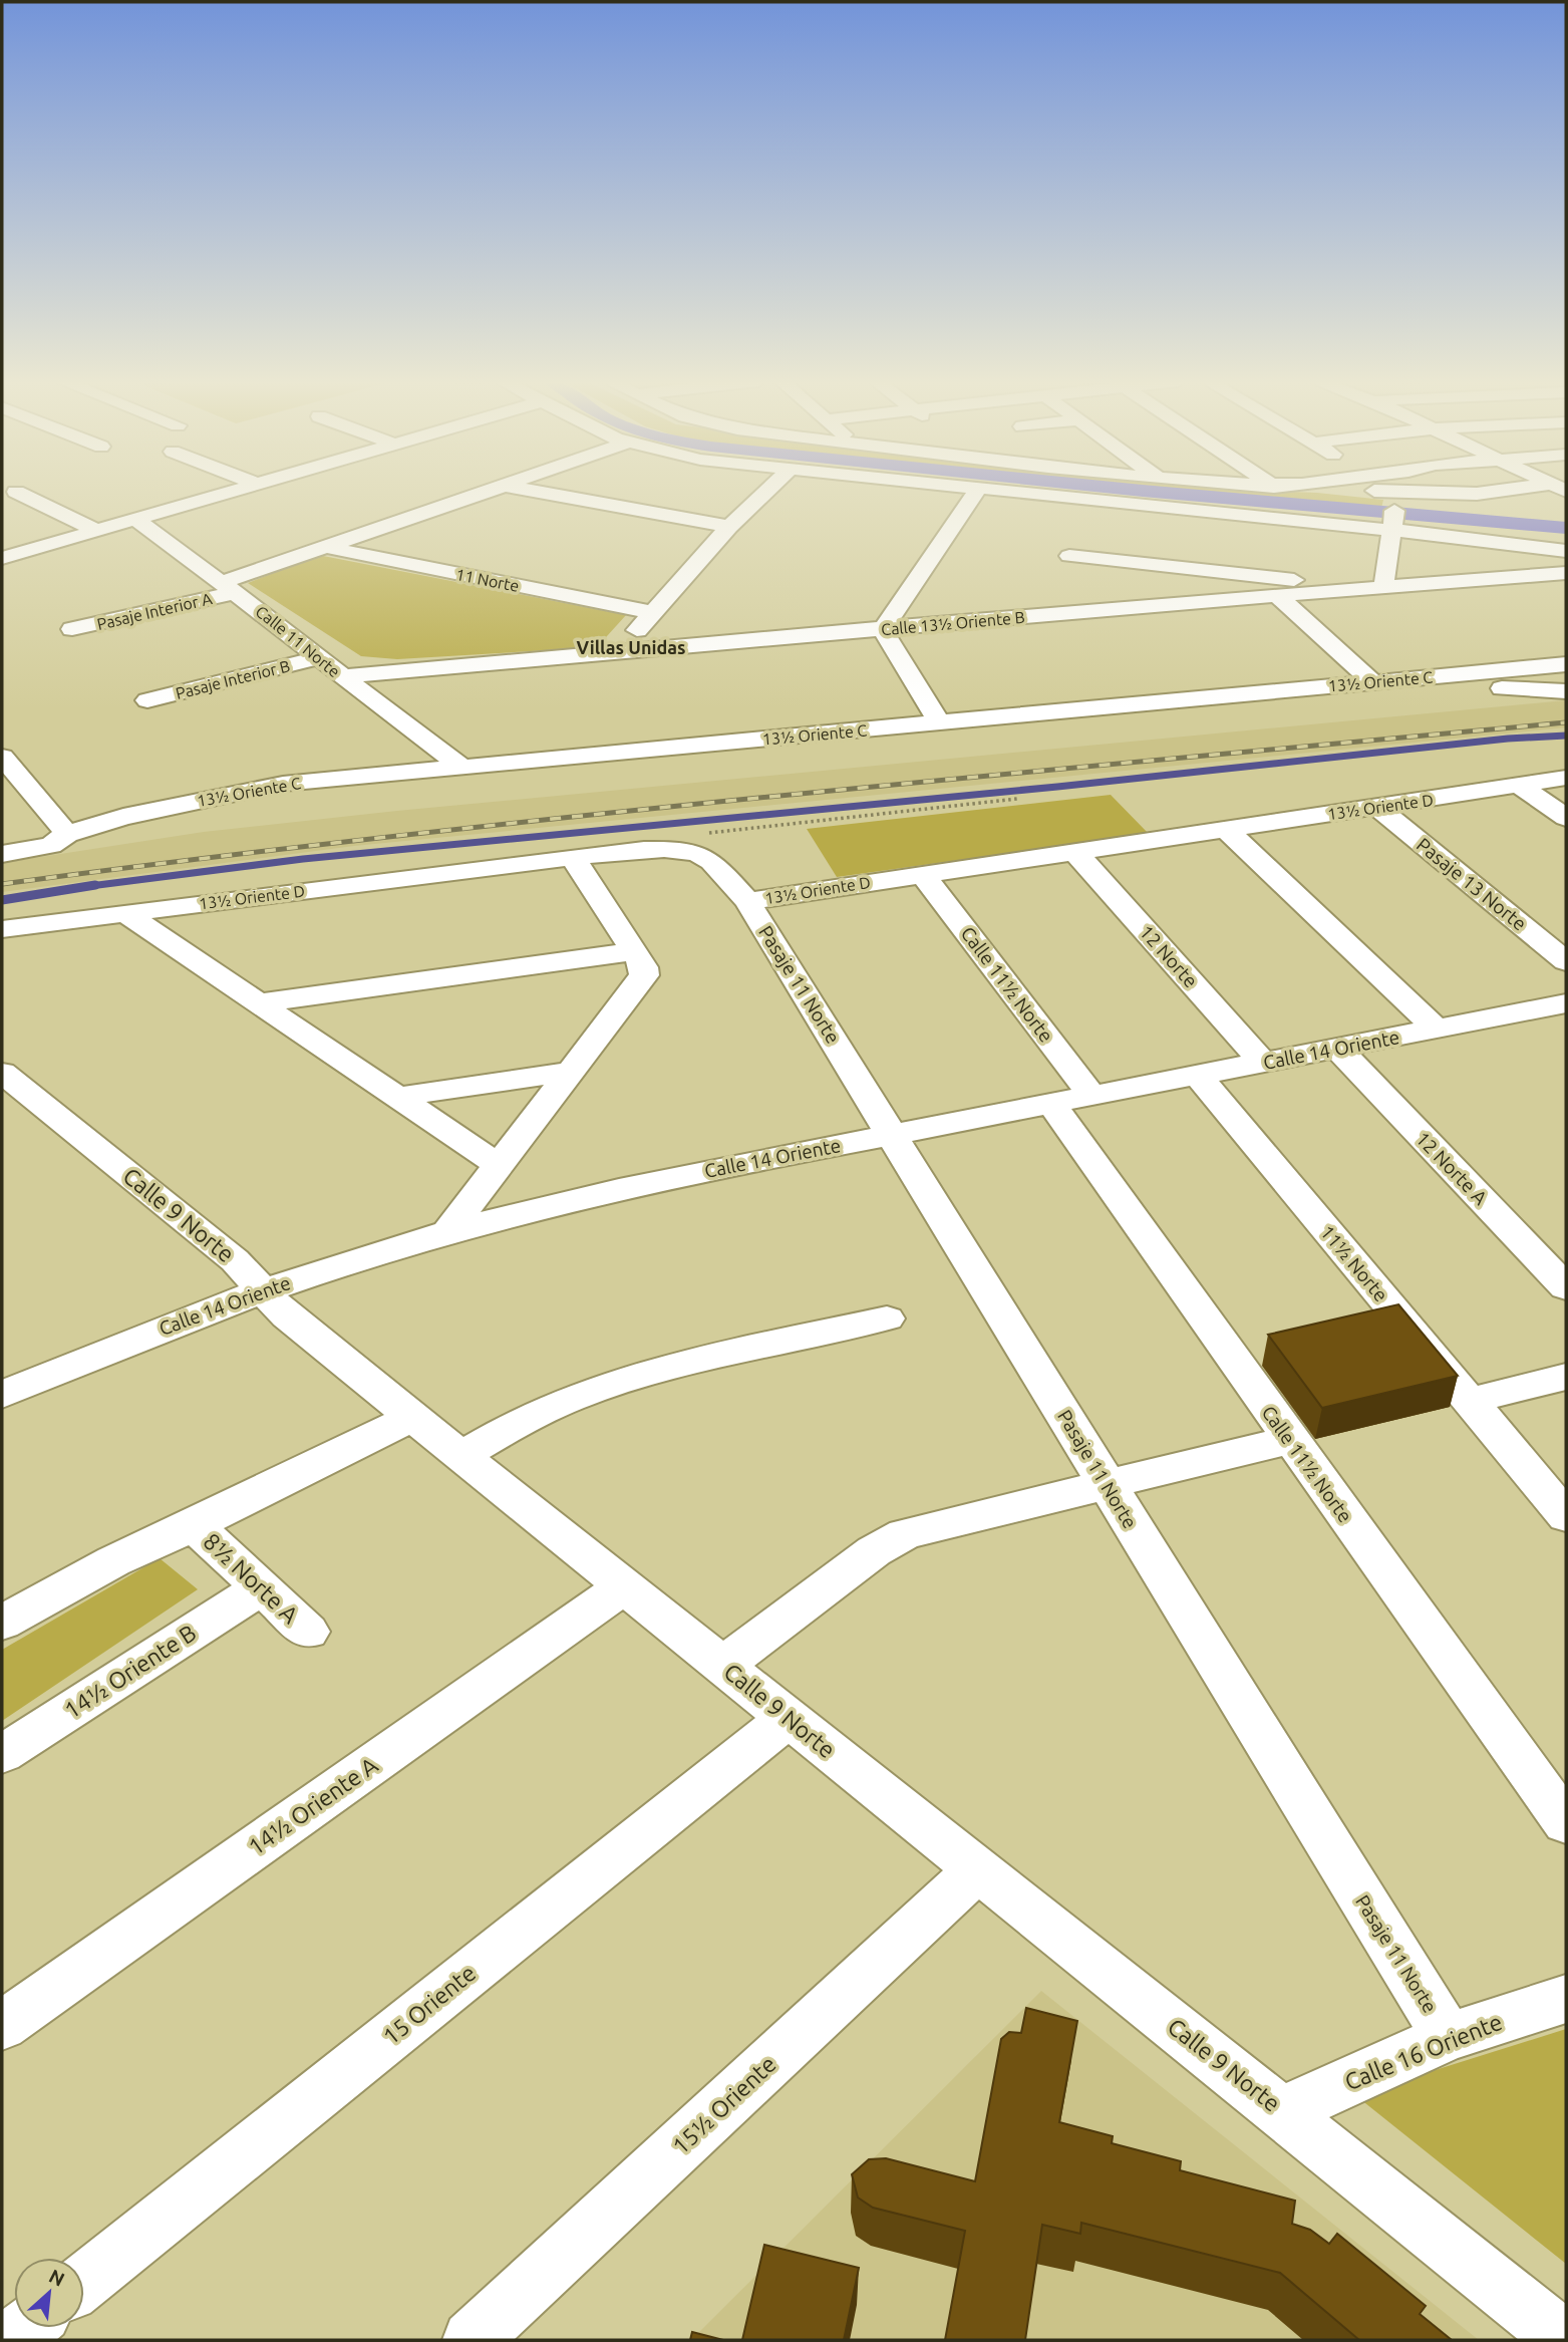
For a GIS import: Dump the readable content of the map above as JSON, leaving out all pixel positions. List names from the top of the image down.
{
  "streets": {
    "street": [
      "11 Norte",
      "Pasaje Interior A",
      "Calle 13½ Oriente B",
      "Calle 11 Norte",
      "Pasaje Interior B",
      "13½ Oriente C",
      "13½ Oriente D",
      "Pasaje 13 Norte",
      "12 Norte",
      "Pasaje 11 Norte",
      "Calle 11½ Norte",
      "Calle 14 Oriente",
      "12 Norte A",
      "Calle 9 Norte",
      "11½ Norte",
      "8½ Norte A",
      "14½ Oriente B",
      "14½ Oriente A",
      "15 Oriente",
      "Calle 16 Oriente",
      "15½ Oriente"
    ]
  },
  "crossings": [
    ["11 Norte", "Pasaje Interior A"],
    ["Pasaje Interior A", "Calle 11 Norte"],
    ["Calle 13½ Oriente B", "Calle 11 Norte"],
    ["Calle 11 Norte", "Pasaje Interior B"],
    ["Calle 11 Norte", "13½ Oriente C"],
    ["13½ Oriente D", "Pasaje 13 Norte"],
    ["13½ Oriente D", "12 Norte"],
    ["13½ Oriente D", "Pasaje 11 Norte"],
    ["13½ Oriente D", "Calle 11½ Norte"],
    ["12 Norte", "Calle 14 Oriente"],
    ["Pasaje 11 Norte", "Calle 14 Oriente"],
    ["Pasaje 11 Norte", "Calle 16 Oriente"],
    ["Calle 11½ Norte", "Calle 14 Oriente"],
    ["Calle 14 Oriente", "12 Norte A"],
    ["Calle 14 Oriente", "Calle 9 Norte"],
    ["Calle 14 Oriente", "11½ Norte"],
    ["Calle 9 Norte", "14½ Oriente A"],
    ["Calle 9 Norte", "15 Oriente"],
    ["Calle 9 Norte", "Calle 16 Oriente"],
    ["Calle 9 Norte", "15½ Oriente"],
    ["8½ Norte A", "14½ Oriente B"]
  ],
  "districts": ["Villas Unidas"],
  "north": "top right"
}
